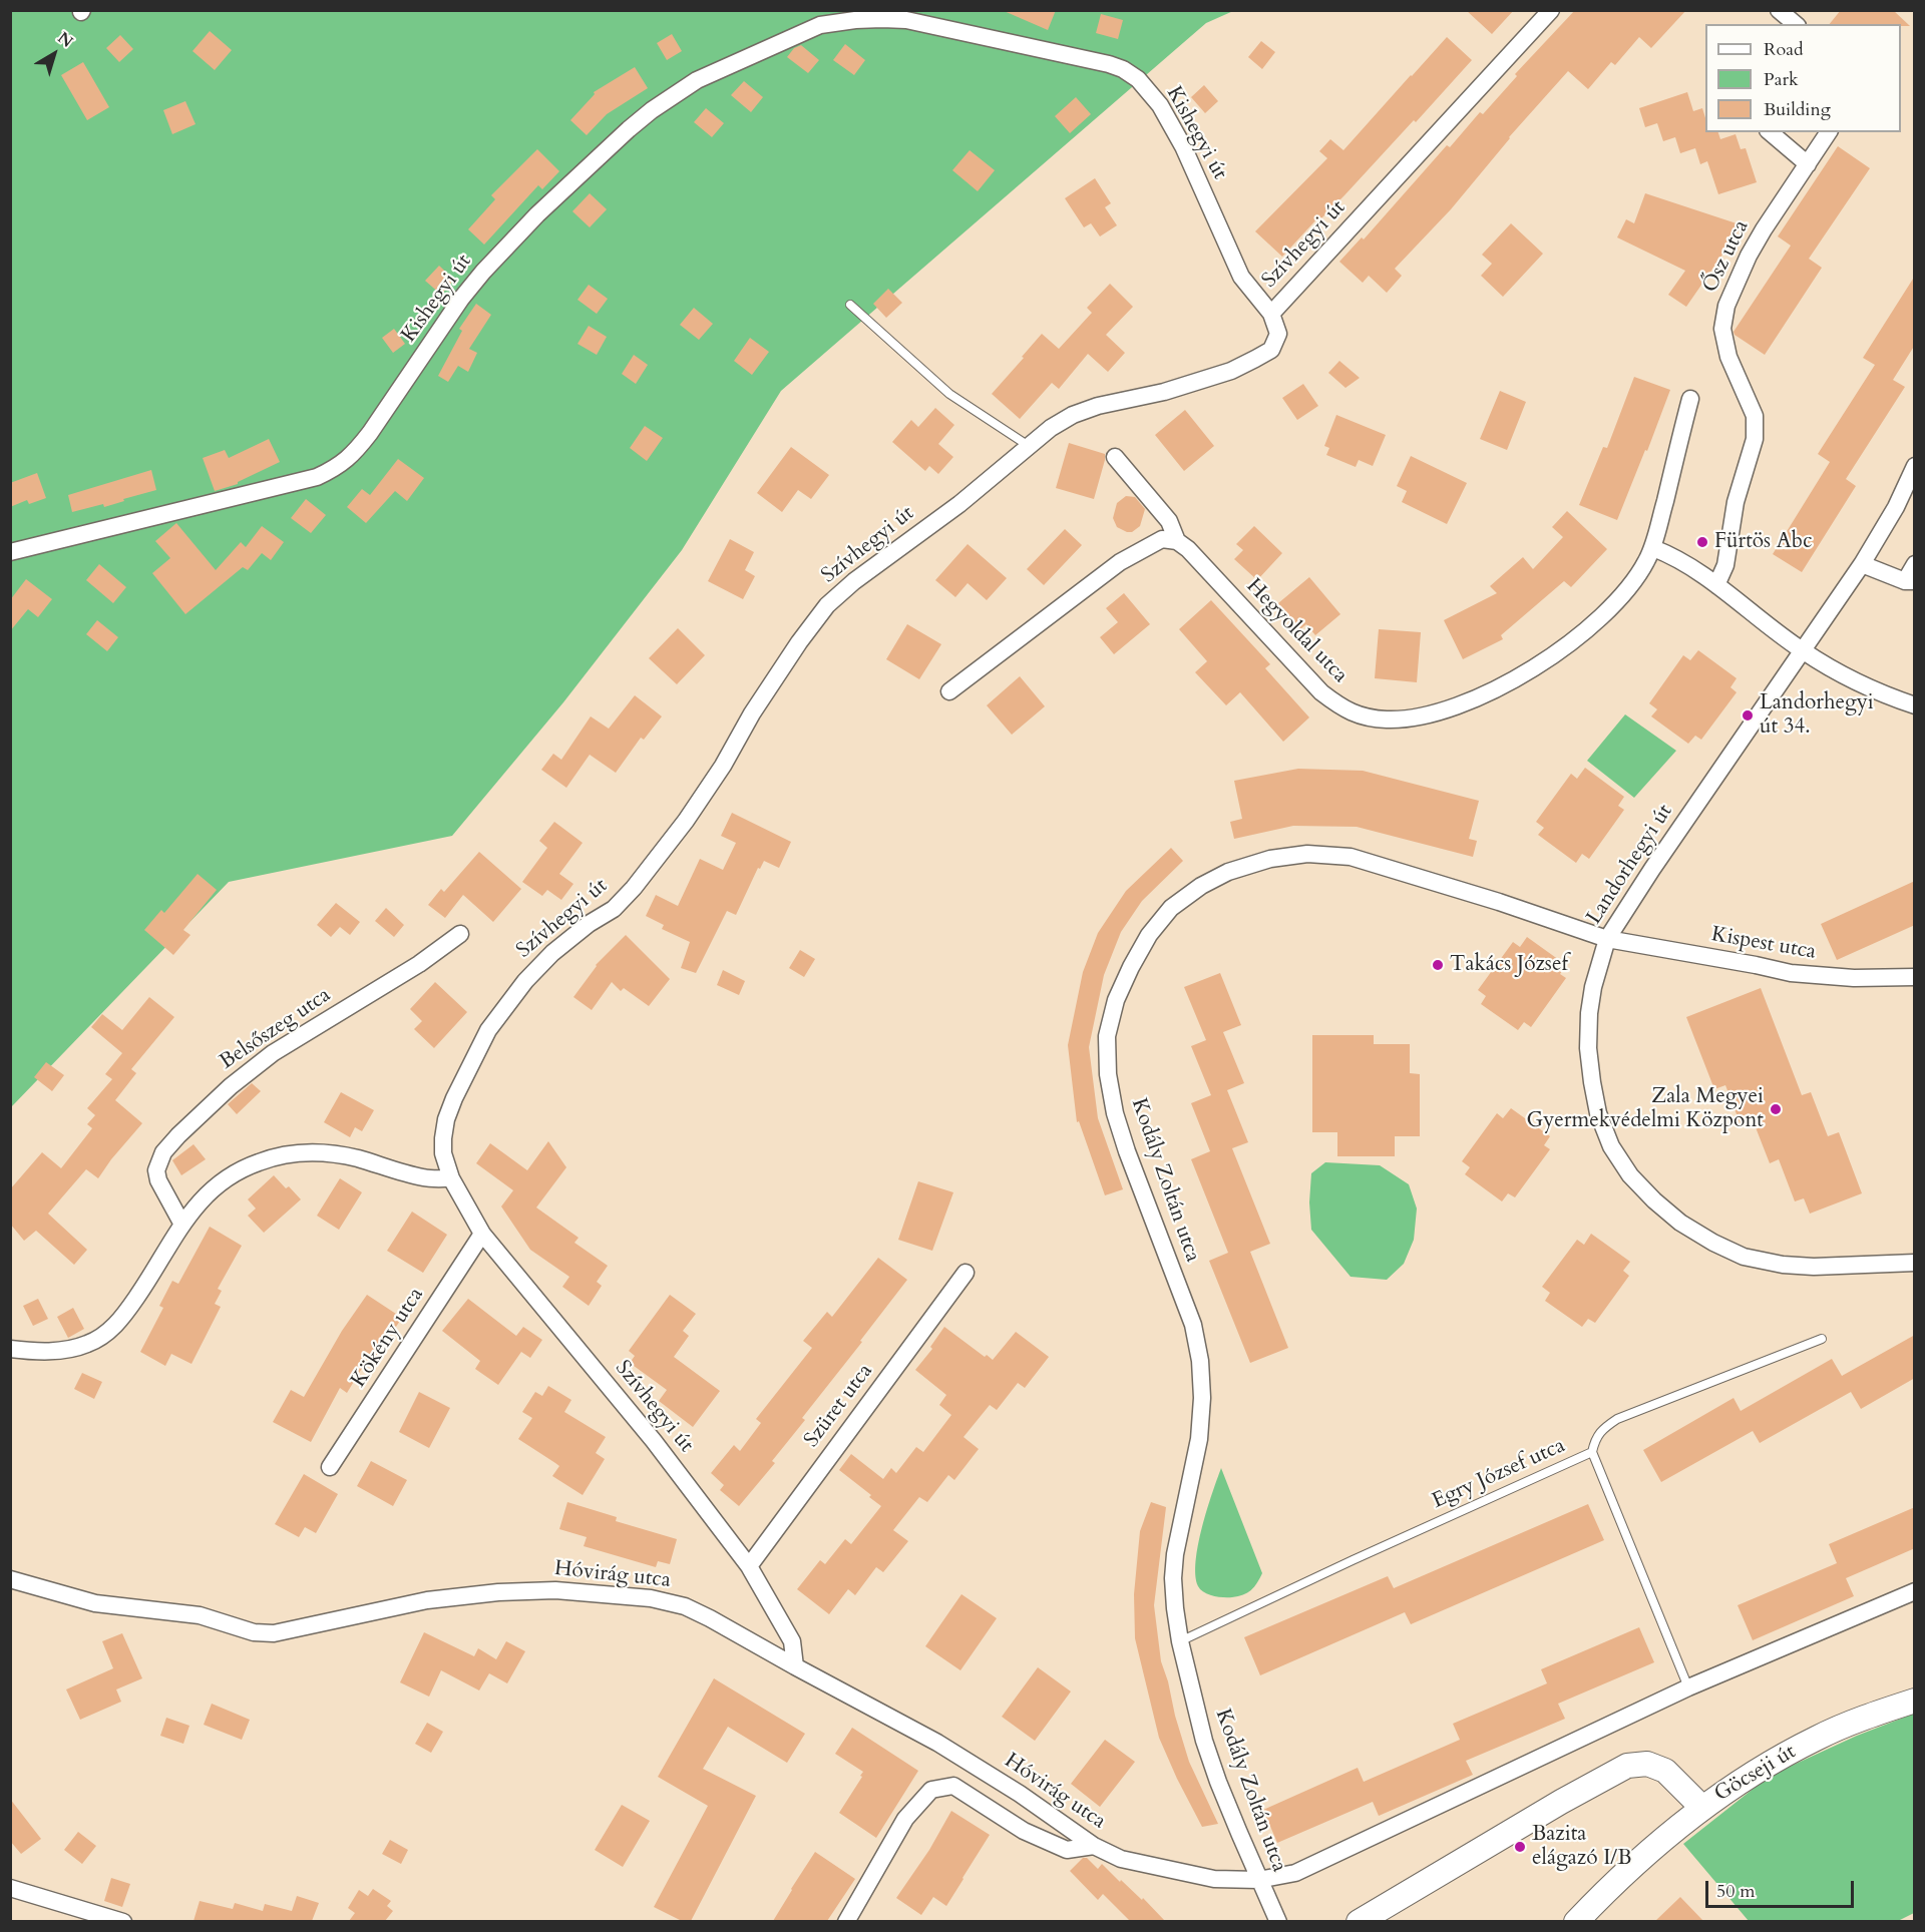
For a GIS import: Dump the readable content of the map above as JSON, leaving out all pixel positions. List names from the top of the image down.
{
  "streets": {
    "main road": ["Göcseji út"],
    "street": [
      "Kishegyi út",
      "Szívhegyi út",
      "Ősz utca",
      "Hegyoldal utca",
      "Landorhegyi út",
      "Kispest utca",
      "Belsőszeg utca",
      "Kodály Zoltán utca",
      "Kökény utca",
      "Szüret utca",
      "Hóvirág utca"
    ],
    "lane": ["Egry József utca"]
  },
  "crossings": [
    ["Kishegyi út", "Szívhegyi út"],
    ["Szívhegyi út", "Kökény utca"],
    ["Szívhegyi út", "Szüret utca"],
    ["Szívhegyi út", "Hóvirág utca"],
    ["Landorhegyi út", "Kispest utca"],
    ["Landorhegyi út", "Kodály Zoltán utca"],
    ["Kispest utca", "Kodály Zoltán utca"],
    ["Kodály Zoltán utca", "Egry József utca"],
    ["Kodály Zoltán utca", "Hóvirág utca"]
  ],
  "places": [
    "Fürtös Abc",
    "Landorhegyi út 34.",
    "Takács József",
    "Zala Megyei Gyermekvédelmi Központ",
    "Bazita elágazó I/B"
  ],
  "legend": ["Road", "Park", "Building"],
  "scale_bar": "50 m",
  "north": "top right"
}
